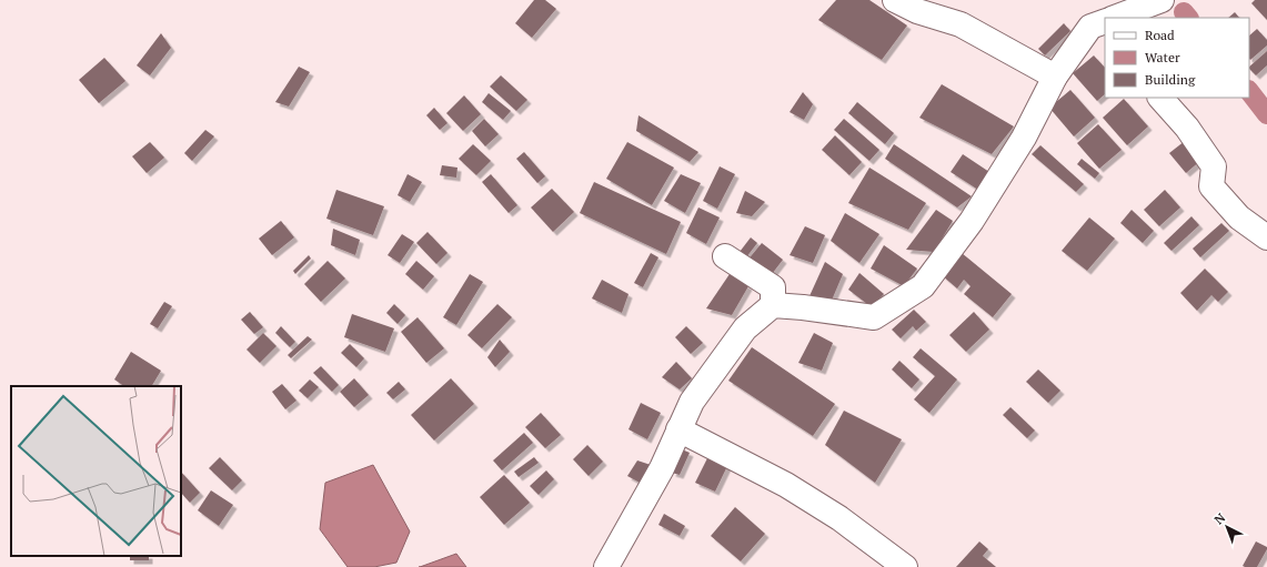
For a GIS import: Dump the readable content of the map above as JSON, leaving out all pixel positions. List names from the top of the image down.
{
  "legend": ["Road", "Water", "Building"],
  "north": "top left"
}
